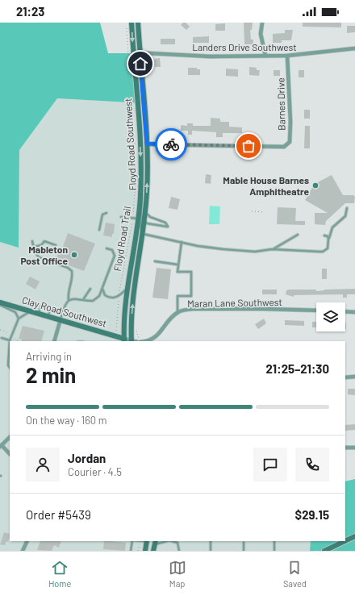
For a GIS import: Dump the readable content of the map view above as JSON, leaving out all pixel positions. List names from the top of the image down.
{
  "streets": {
    "main road": ["Floyd Road Southwest", "Clay Road Southwest"],
    "street": ["Landers Drive Southwest", "Barnes Drive", "Maran Lane Southwest"],
    "path": ["Floyd Road Trail"]
  },
  "crossings": [
    ["Landers Drive Southwest", "Barnes Drive"],
    ["Landers Drive Southwest", "Floyd Road Southwest"],
    ["Barnes Drive", "Floyd Road Southwest"],
    ["Floyd Road Southwest", "Floyd Road Trail"],
    ["Floyd Road Southwest", "Clay Road Southwest"],
    ["Floyd Road Trail", "Clay Road Southwest"]
  ],
  "places": ["Mable House Barnes Amphitheatre", "Mableton Post Office"],
  "page": {
    "status": "21:23",
    "heading": ["2 min", "Arriving in", "21:25–21:30"],
    "panel": [
      "Jordan",
      "Courier · 4.5",
      "Order #5439",
      "$29.15"
    ],
    "bar": "On the way · 160 m",
    "tabs": ["Home", "Map", "Saved"]
  }
}
